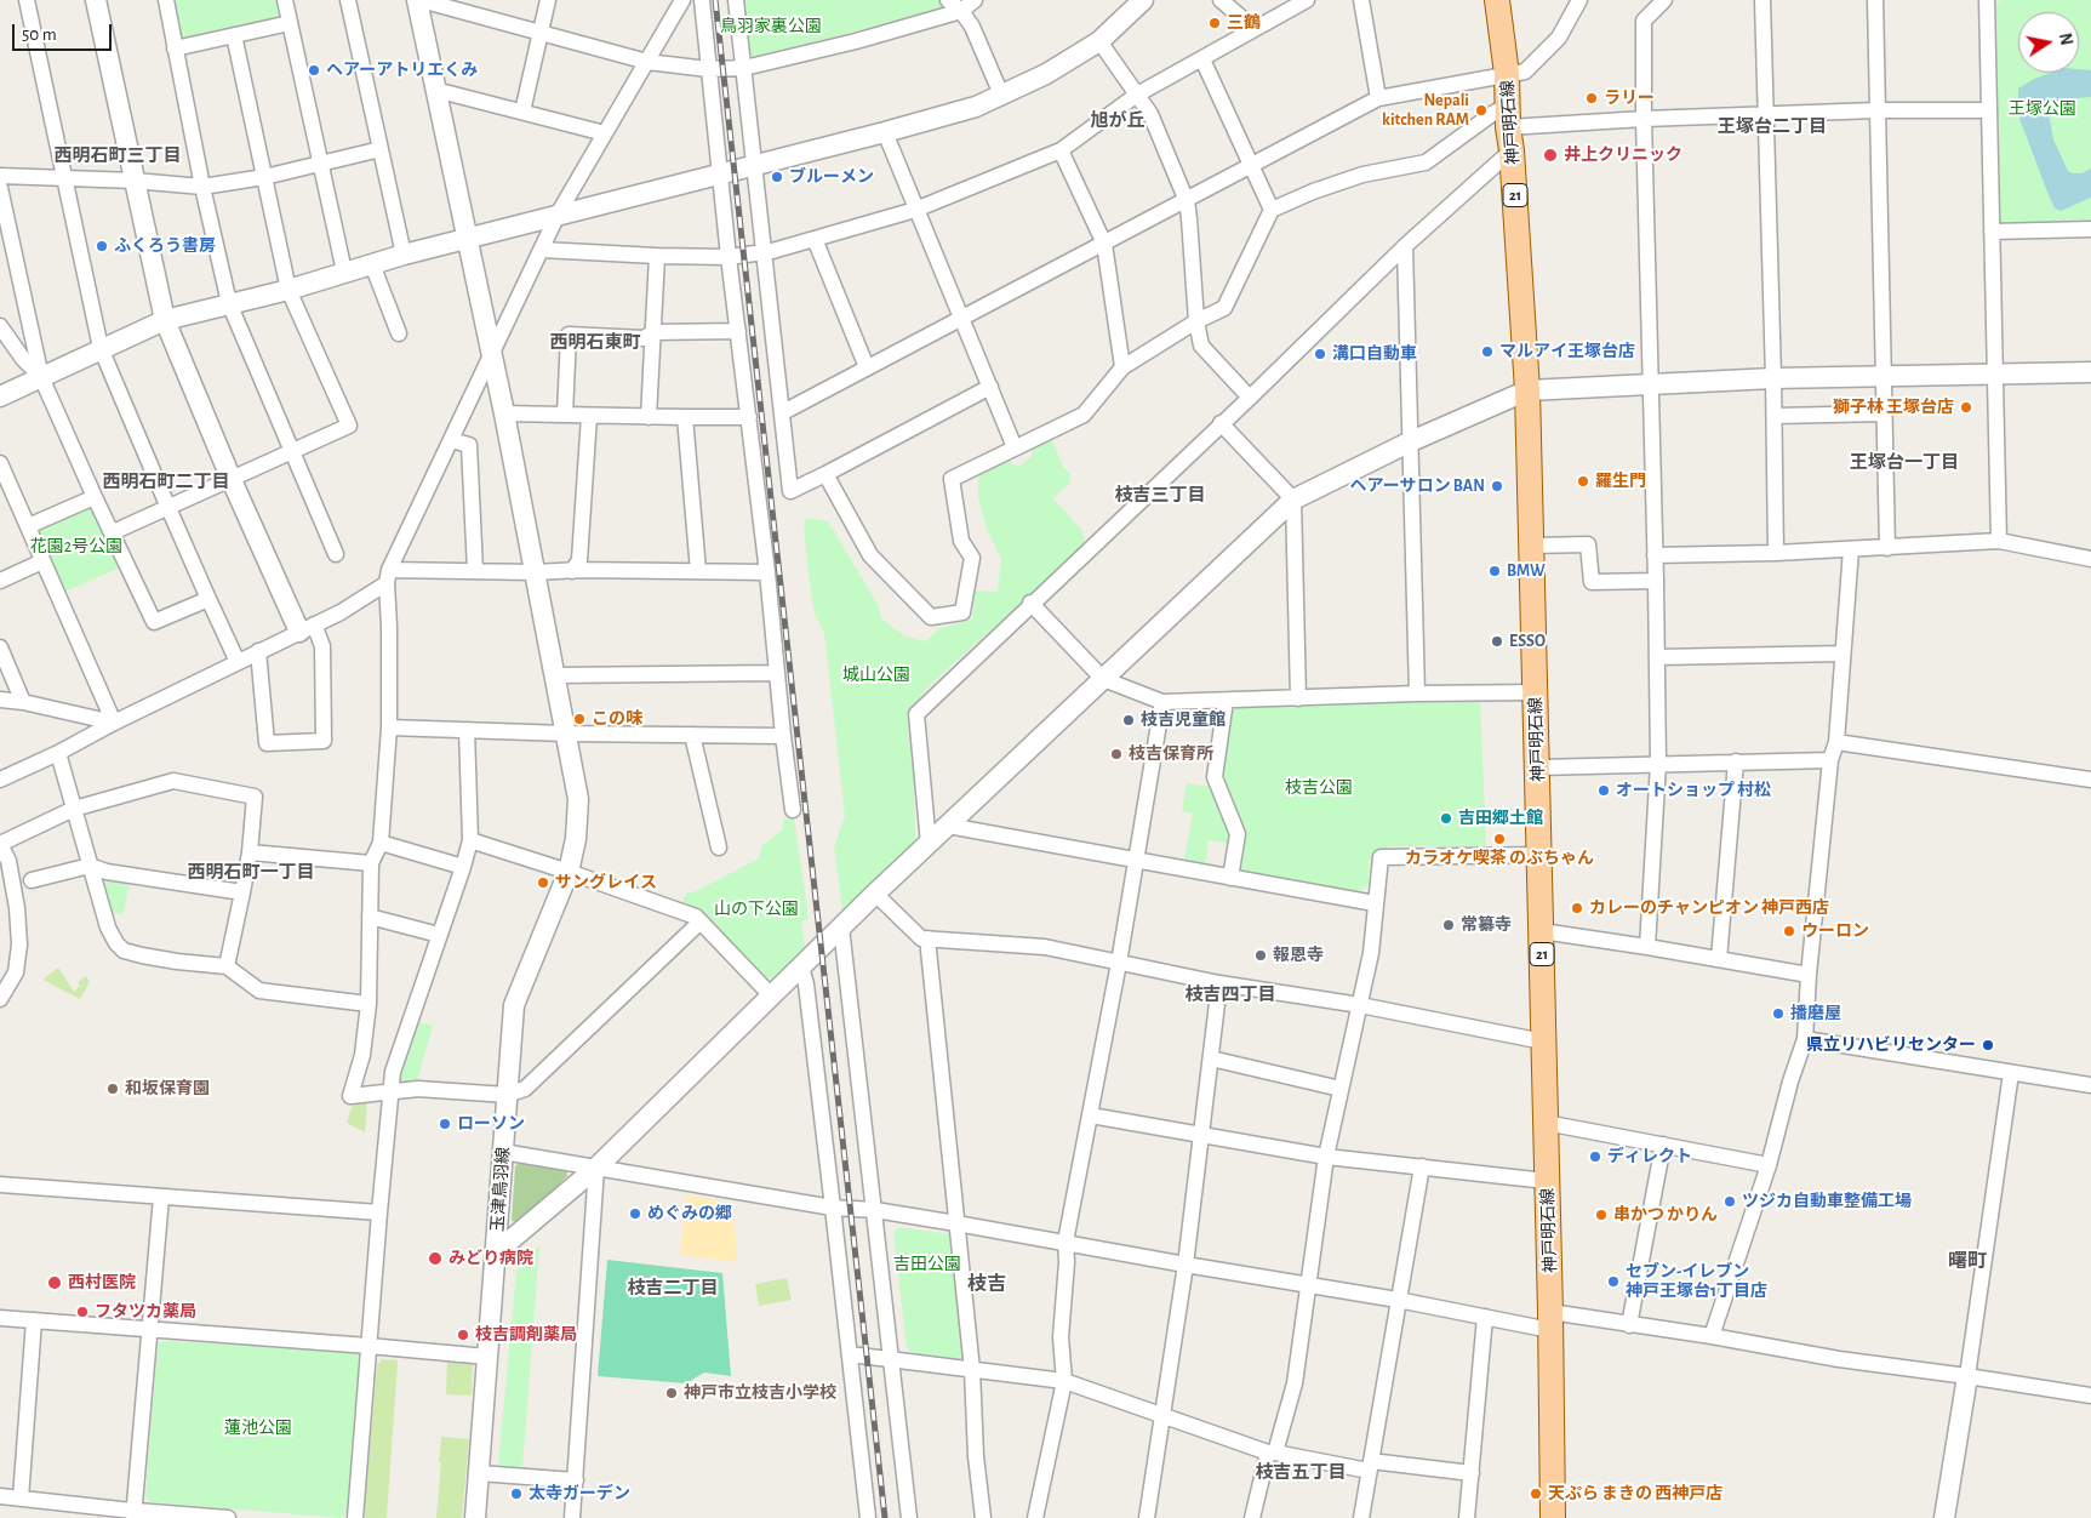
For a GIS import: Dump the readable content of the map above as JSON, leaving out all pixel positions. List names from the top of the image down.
{
  "streets": {
    "main road": ["神戸明石線", "21"],
    "street": ["玉津鳥羽線"]
  },
  "districts": [
    "旭が丘",
    "王塚台二丁目",
    "西明石町三丁目",
    "西明石東町",
    "王塚台一丁目",
    "西明石町二丁目",
    "枝吉三丁目",
    "西明石町一丁目",
    "枝吉四丁目",
    "曙町",
    "枝吉",
    "枝吉二丁目",
    "枝吉五丁目"
  ],
  "parks": [
    "鳥羽家裏公園",
    "王塚公園",
    "花園2号公園",
    "城山公園",
    "枝吉公園",
    "山の下公園",
    "吉田公園",
    "蓮池公園"
  ],
  "places": [
    "三鶴",
    "ヘアーアトリエくみ",
    "ラリー",
    "Nepali kitchen RAM",
    "井上クリニック",
    "ブルーメン",
    "ふくろう書房",
    "マルアイ王塚台店",
    "溝口自動車",
    "獅子林 王塚台店",
    "羅生門",
    "ヘアーサロン BAN",
    "BMW",
    "ESSO",
    "この味",
    "枝吉児童館",
    "枝吉保育所",
    "オートショップ 村松",
    "吉田郷土館",
    "カラオケ喫茶 のぶちゃん",
    "サングレイス",
    "カレーのチャンピオン 神戸西店",
    "常纂寺",
    "ウーロン",
    "報恩寺",
    "播磨屋",
    "県立リハビリセンター",
    "和坂保育園",
    "ローソン",
    "ディレクト",
    "ツジカ自動車整備工場",
    "めぐみの郷",
    "串かつ かりん",
    "みどり病院",
    "セブン-イレブン 神戸王塚台1丁目店",
    "西村医院",
    "フタツカ薬局",
    "枝吉調剤薬局",
    "神戸市立枝吉小学校",
    "太寺ガーデン",
    "天ぷら まきの 西神戸店"
  ],
  "scale_bar": "50 m",
  "north": "right"
}
